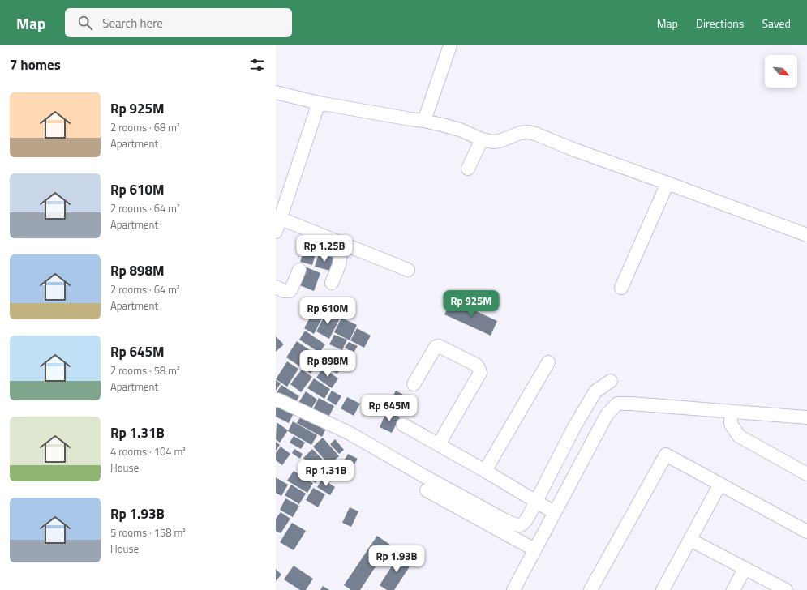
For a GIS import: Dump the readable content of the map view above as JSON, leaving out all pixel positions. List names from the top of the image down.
{
  "north": "bottom right",
  "page": {
    "header": "Map",
    "search": "Search here",
    "nav": ["Map", "Directions", "Saved"],
    "heading": "7 homes",
    "list": [
      {
        "name": "Rp 925M",
        "note": "2 rooms · 68 m² · Apartment"
      },
      {
        "name": "Rp 610M",
        "note": "2 rooms · 64 m² · Apartment"
      },
      {
        "name": "Rp 898M",
        "note": "2 rooms · 64 m² · Apartment"
      },
      {
        "name": "Rp 645M",
        "note": "2 rooms · 58 m² · Apartment"
      },
      {
        "name": "Rp 1.31B",
        "note": "4 rooms · 104 m² · House"
      },
      {
        "name": "Rp 1.93B",
        "note": "5 rooms · 158 m² · House"
      }
    ],
    "price": [
      "Rp 1.25B",
      "Rp 925M",
      "Rp 610M",
      "Rp 898M",
      "Rp 645M",
      "Rp 1.31B",
      "Rp 1.93B"
    ]
  }
}
